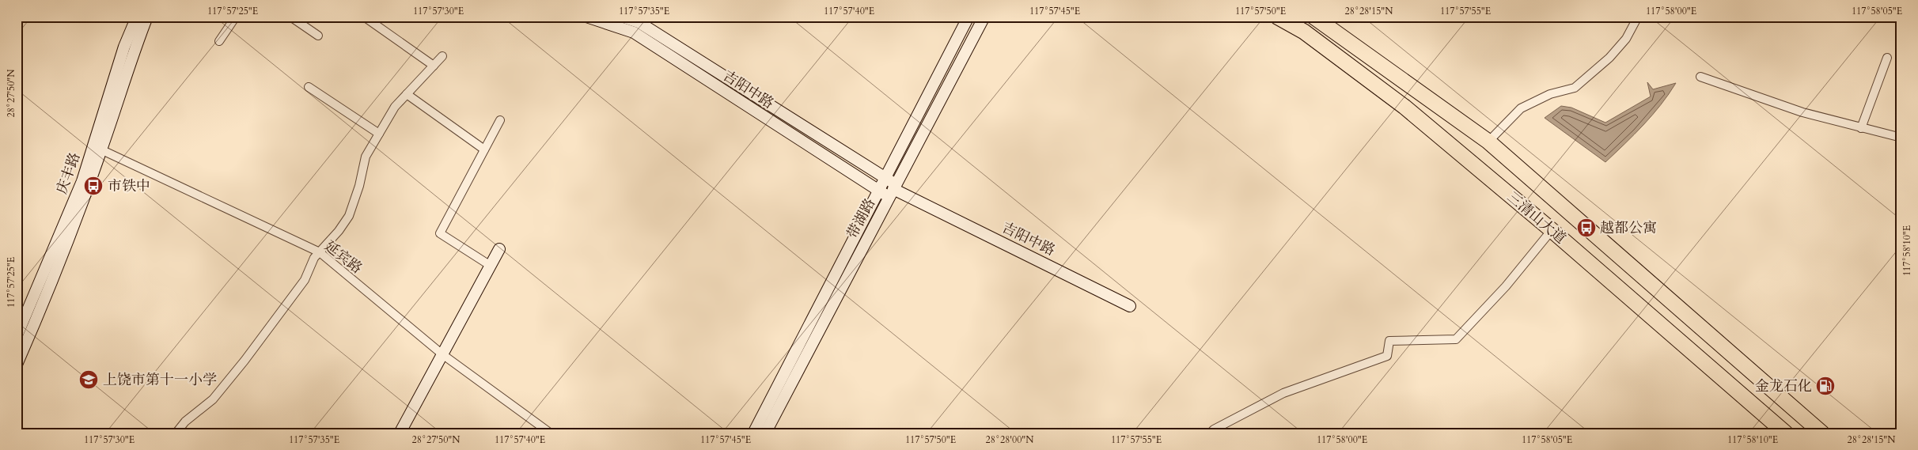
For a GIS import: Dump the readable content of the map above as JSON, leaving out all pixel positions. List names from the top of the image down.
{
  "streets": {
    "highway": ["三清山大道"],
    "main road": ["吉阳中路", "庆丰路", "带湖路"],
    "street": ["延宾路"]
  },
  "crossings": [
    ["吉阳中路", "带湖路"],
    ["庆丰路", "延宾路"]
  ],
  "places": {
    "bus stop": ["市铁中", "越都公寓"],
    "school or university": ["上饶市第十一小学"],
    "fuel station": ["金龙石化"]
  },
  "coordinates": [
    "117°57'25\"E",
    "117°57'30\"E",
    "117°57'35\"E",
    "117°57'40\"E",
    "117°57'45\"E",
    "117°57'50\"E",
    "28°28'15\"N",
    "117°57'55\"E",
    "117°58'00\"E",
    "117°58'05\"E",
    "28°27'50\"N",
    "117°58'10\"E",
    "28°28'00\"N"
  ]
}
